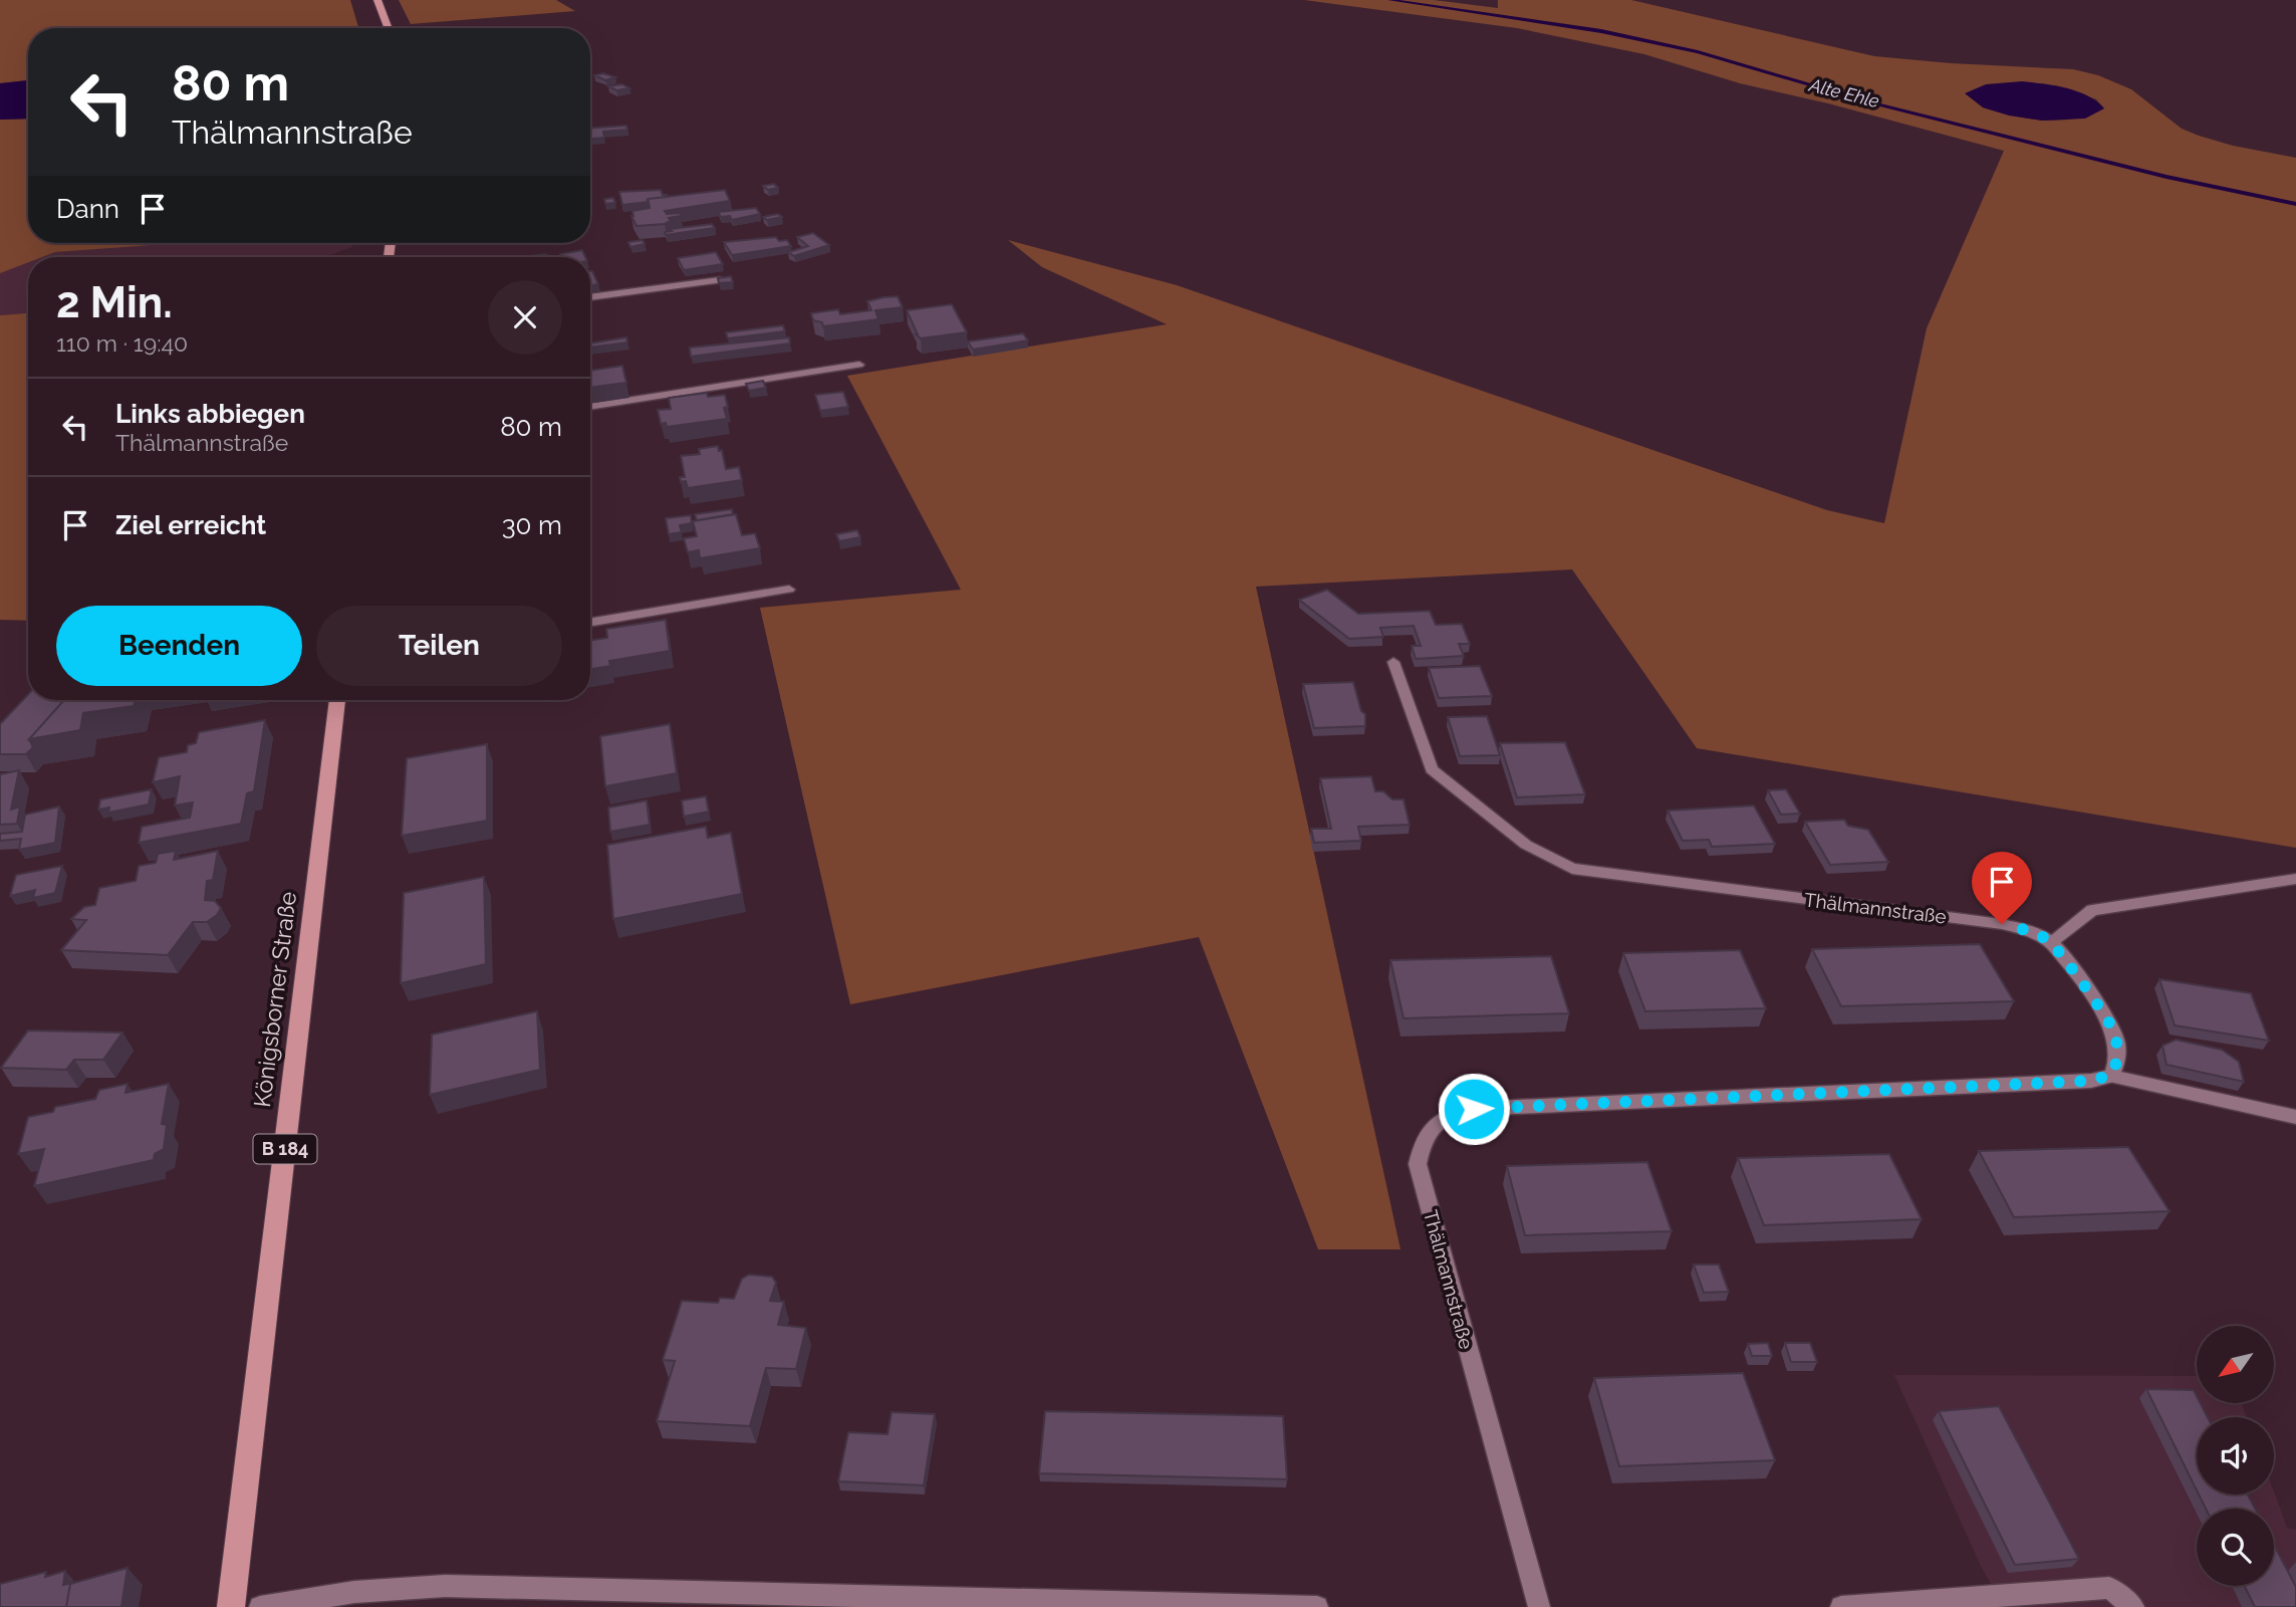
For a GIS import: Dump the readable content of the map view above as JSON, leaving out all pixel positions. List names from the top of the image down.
{
  "streets": {
    "main road": ["Königsborner Straße", "B 184"],
    "street": ["Thälmannstraße"]
  },
  "water": ["Alte Ehle"],
  "north": "bottom left",
  "page": {
    "turn": ["80 m", "Thälmannstraße"],
    "then": "Dann",
    "heading": ["2 Min.", "110 m · 19:40"],
    "list": [
      {
        "name": "Links abbiegen",
        "note": "Thälmannstraße",
        "value": "80 m"
      },
      {
        "name": "Ziel erreicht",
        "value": "30 m"
      }
    ],
    "buttons": ["Beenden", "Teilen"]
  }
}
